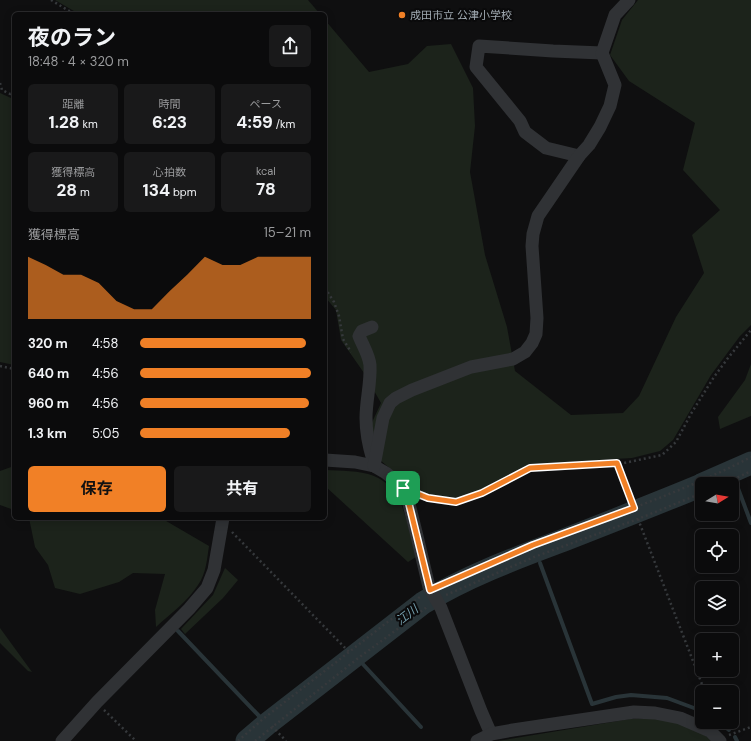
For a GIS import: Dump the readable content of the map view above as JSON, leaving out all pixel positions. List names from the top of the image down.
{
  "water": ["江川"],
  "places": ["成田市立 公津小学校"],
  "north": "right",
  "page": {
    "heading": ["夜のラン", "18:48 · 4 × 320 m"],
    "stats": [
      ["距離", "1.28 km"],
      ["時間", "6:23"],
      ["ペース", "4:59 /km"],
      ["獲得標高", "28 m"],
      ["心拍数", "134 bpm"],
      ["kcal", "78"]
    ],
    "chart": ["獲得標高", "15–21 m"],
    "list": [
      {
        "name": "320 m",
        "note": "4:58"
      },
      {
        "name": "640 m",
        "note": "4:56"
      },
      {
        "name": "960 m",
        "note": "4:56"
      },
      {
        "name": "1.3 km",
        "note": "5:05"
      }
    ],
    "buttons": ["保存", "共有"],
    "map_buttons": ["+", "−"]
  }
}
